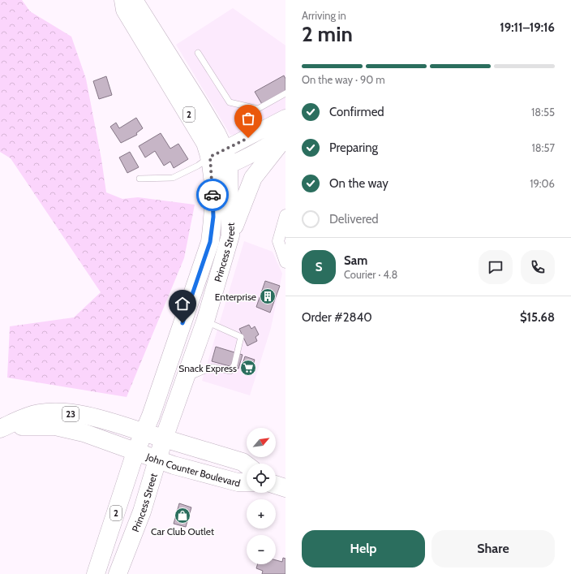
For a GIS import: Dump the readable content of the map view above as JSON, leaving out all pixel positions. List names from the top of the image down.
{
  "streets": {
    "main road": [
      "2",
      "Princess Street",
      "23",
      "John Counter Boulevard"
    ]
  },
  "crossings": [
    ["Princess Street", "23"],
    ["Princess Street", "John Counter Boulevard"],
    ["23", "John Counter Boulevard"]
  ],
  "places": {
    "building": ["Enterprise"],
    "supermarket": ["Snack Express"],
    "shop": ["Car Club Outlet"]
  },
  "north": "top right",
  "page": {
    "heading": ["2 min", "Arriving in", "19:11–19:16"],
    "panel": [
      "Sam",
      "Courier · 4.8",
      "Order #2840",
      "$15.68"
    ],
    "bar": "On the way · 90 m",
    "list": [
      ["Confirmed", "18:55"],
      ["Preparing", "18:57"],
      ["On the way", "19:06"],
      "Delivered"
    ],
    "round": "S",
    "map_buttons": ["+", "−"],
    "buttons": ["Help", "Share"]
  }
}
